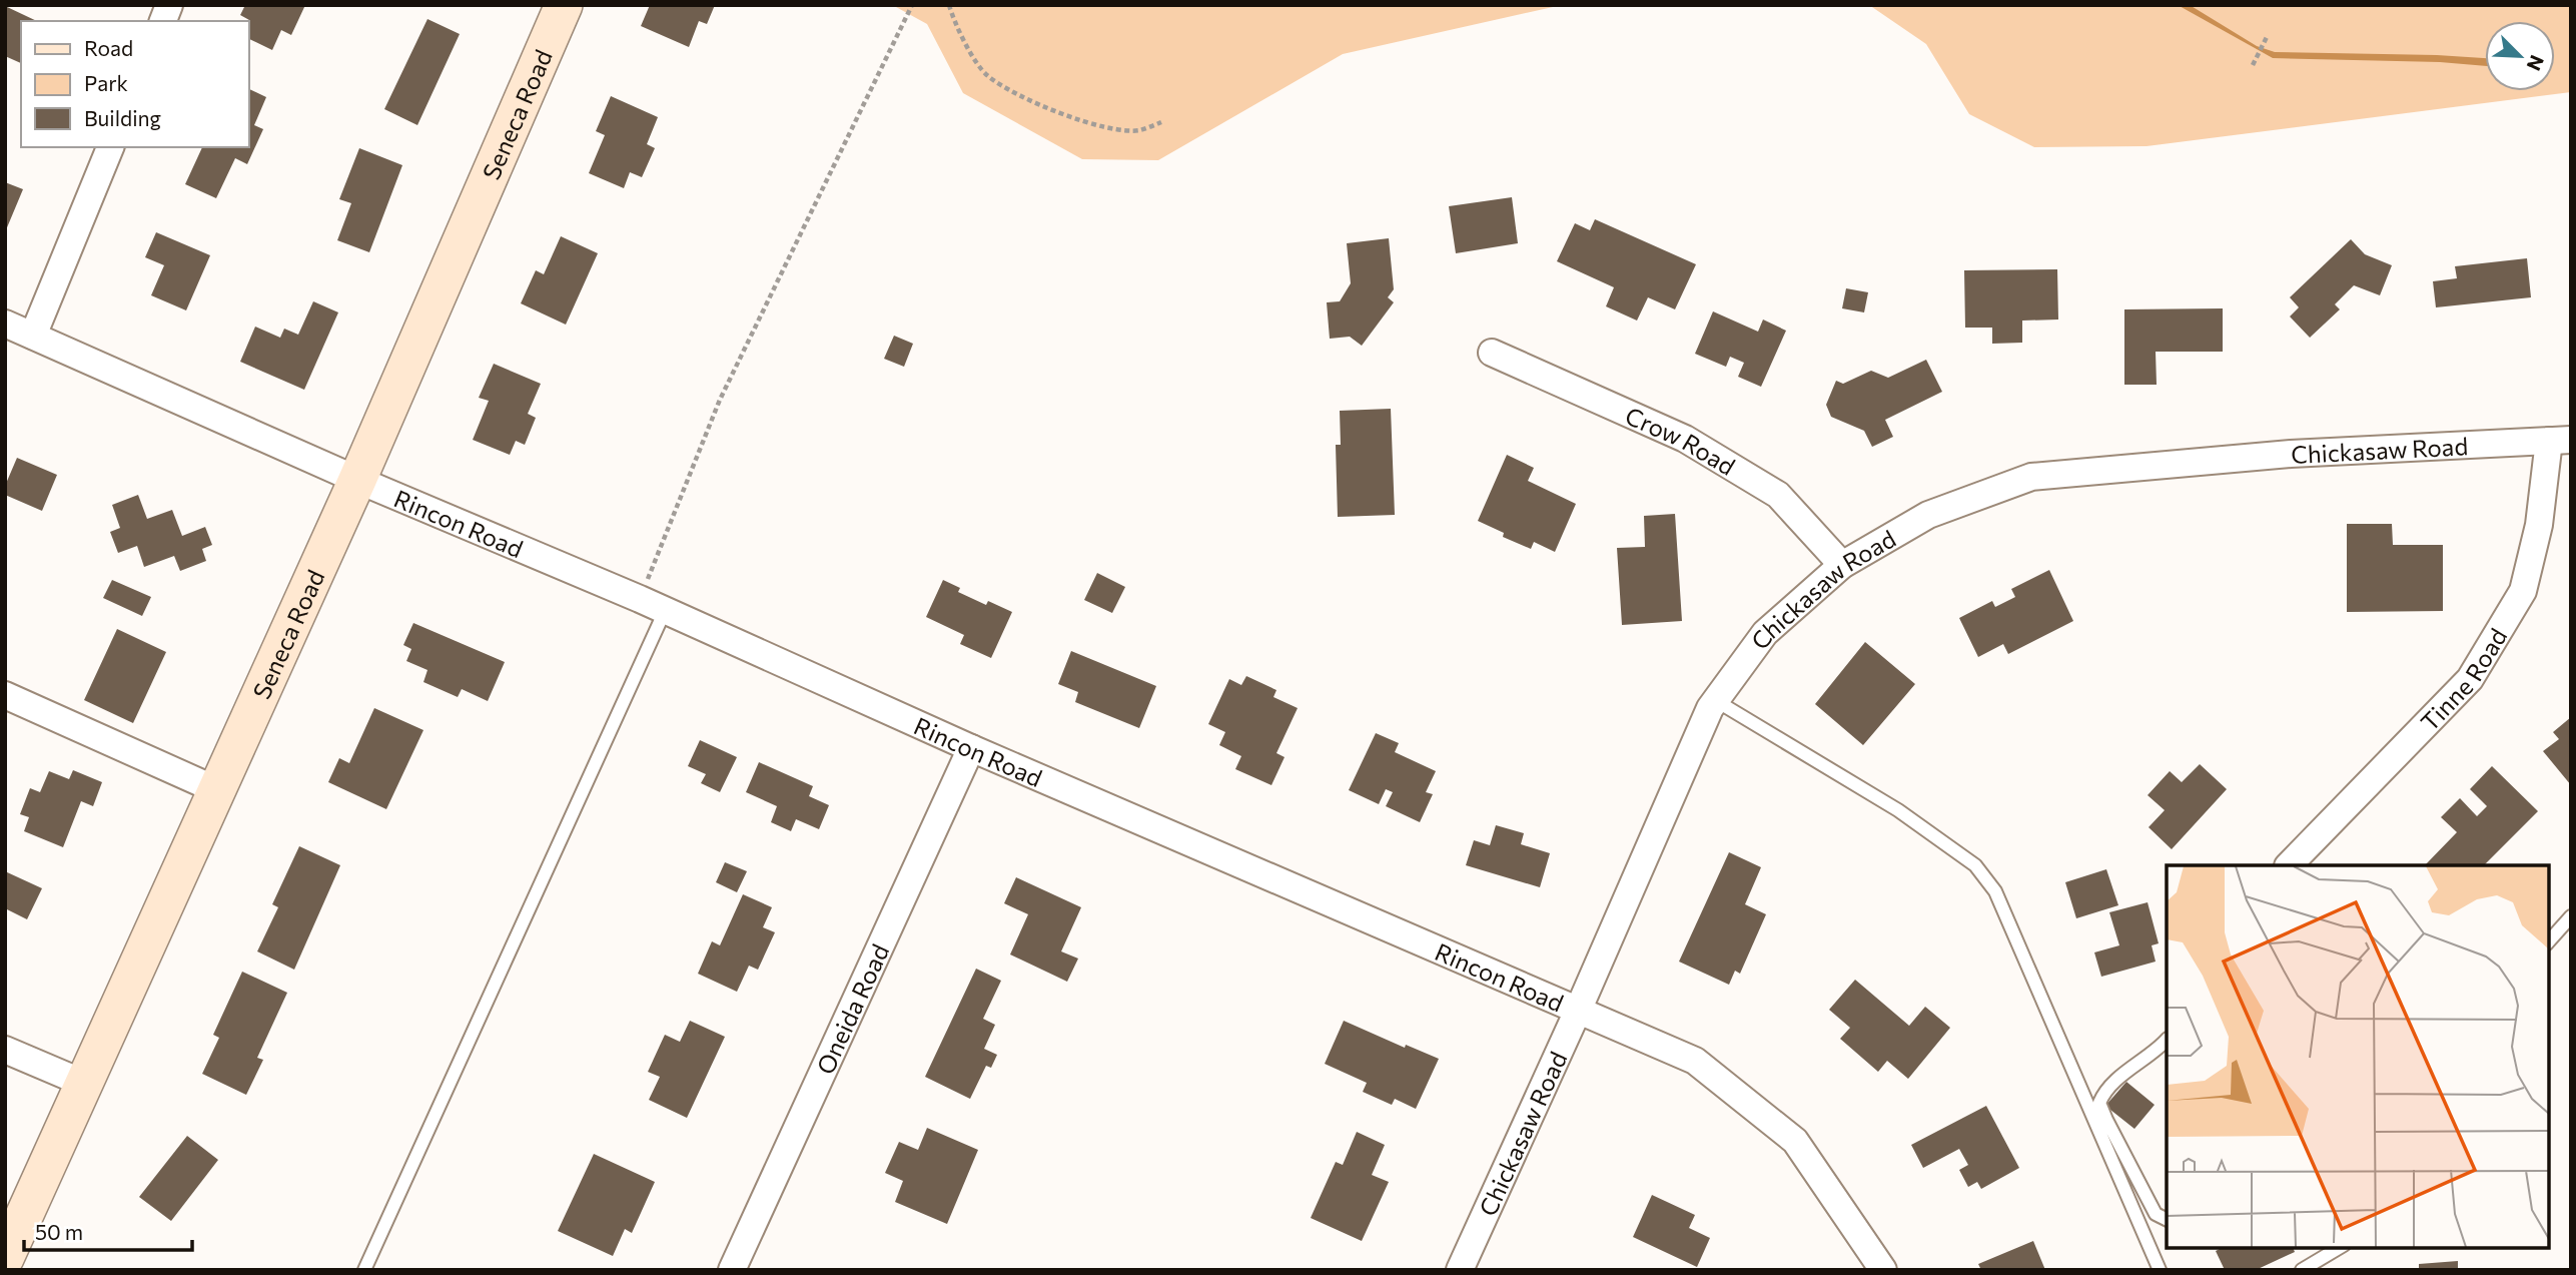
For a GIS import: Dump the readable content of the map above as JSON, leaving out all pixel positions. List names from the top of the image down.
{
  "streets": {
    "street": [
      "Seneca Road",
      "Crow Road",
      "Chickasaw Road",
      "Rincon Road",
      "Tinne Road",
      "Oneida Road"
    ]
  },
  "crossings": [
    ["Seneca Road", "Rincon Road"],
    ["Crow Road", "Chickasaw Road"],
    ["Chickasaw Road", "Rincon Road"],
    ["Chickasaw Road", "Tinne Road"],
    ["Rincon Road", "Oneida Road"]
  ],
  "legend": ["Road", "Park", "Building"],
  "scale_bar": "50 m",
  "north": "bottom right"
}
